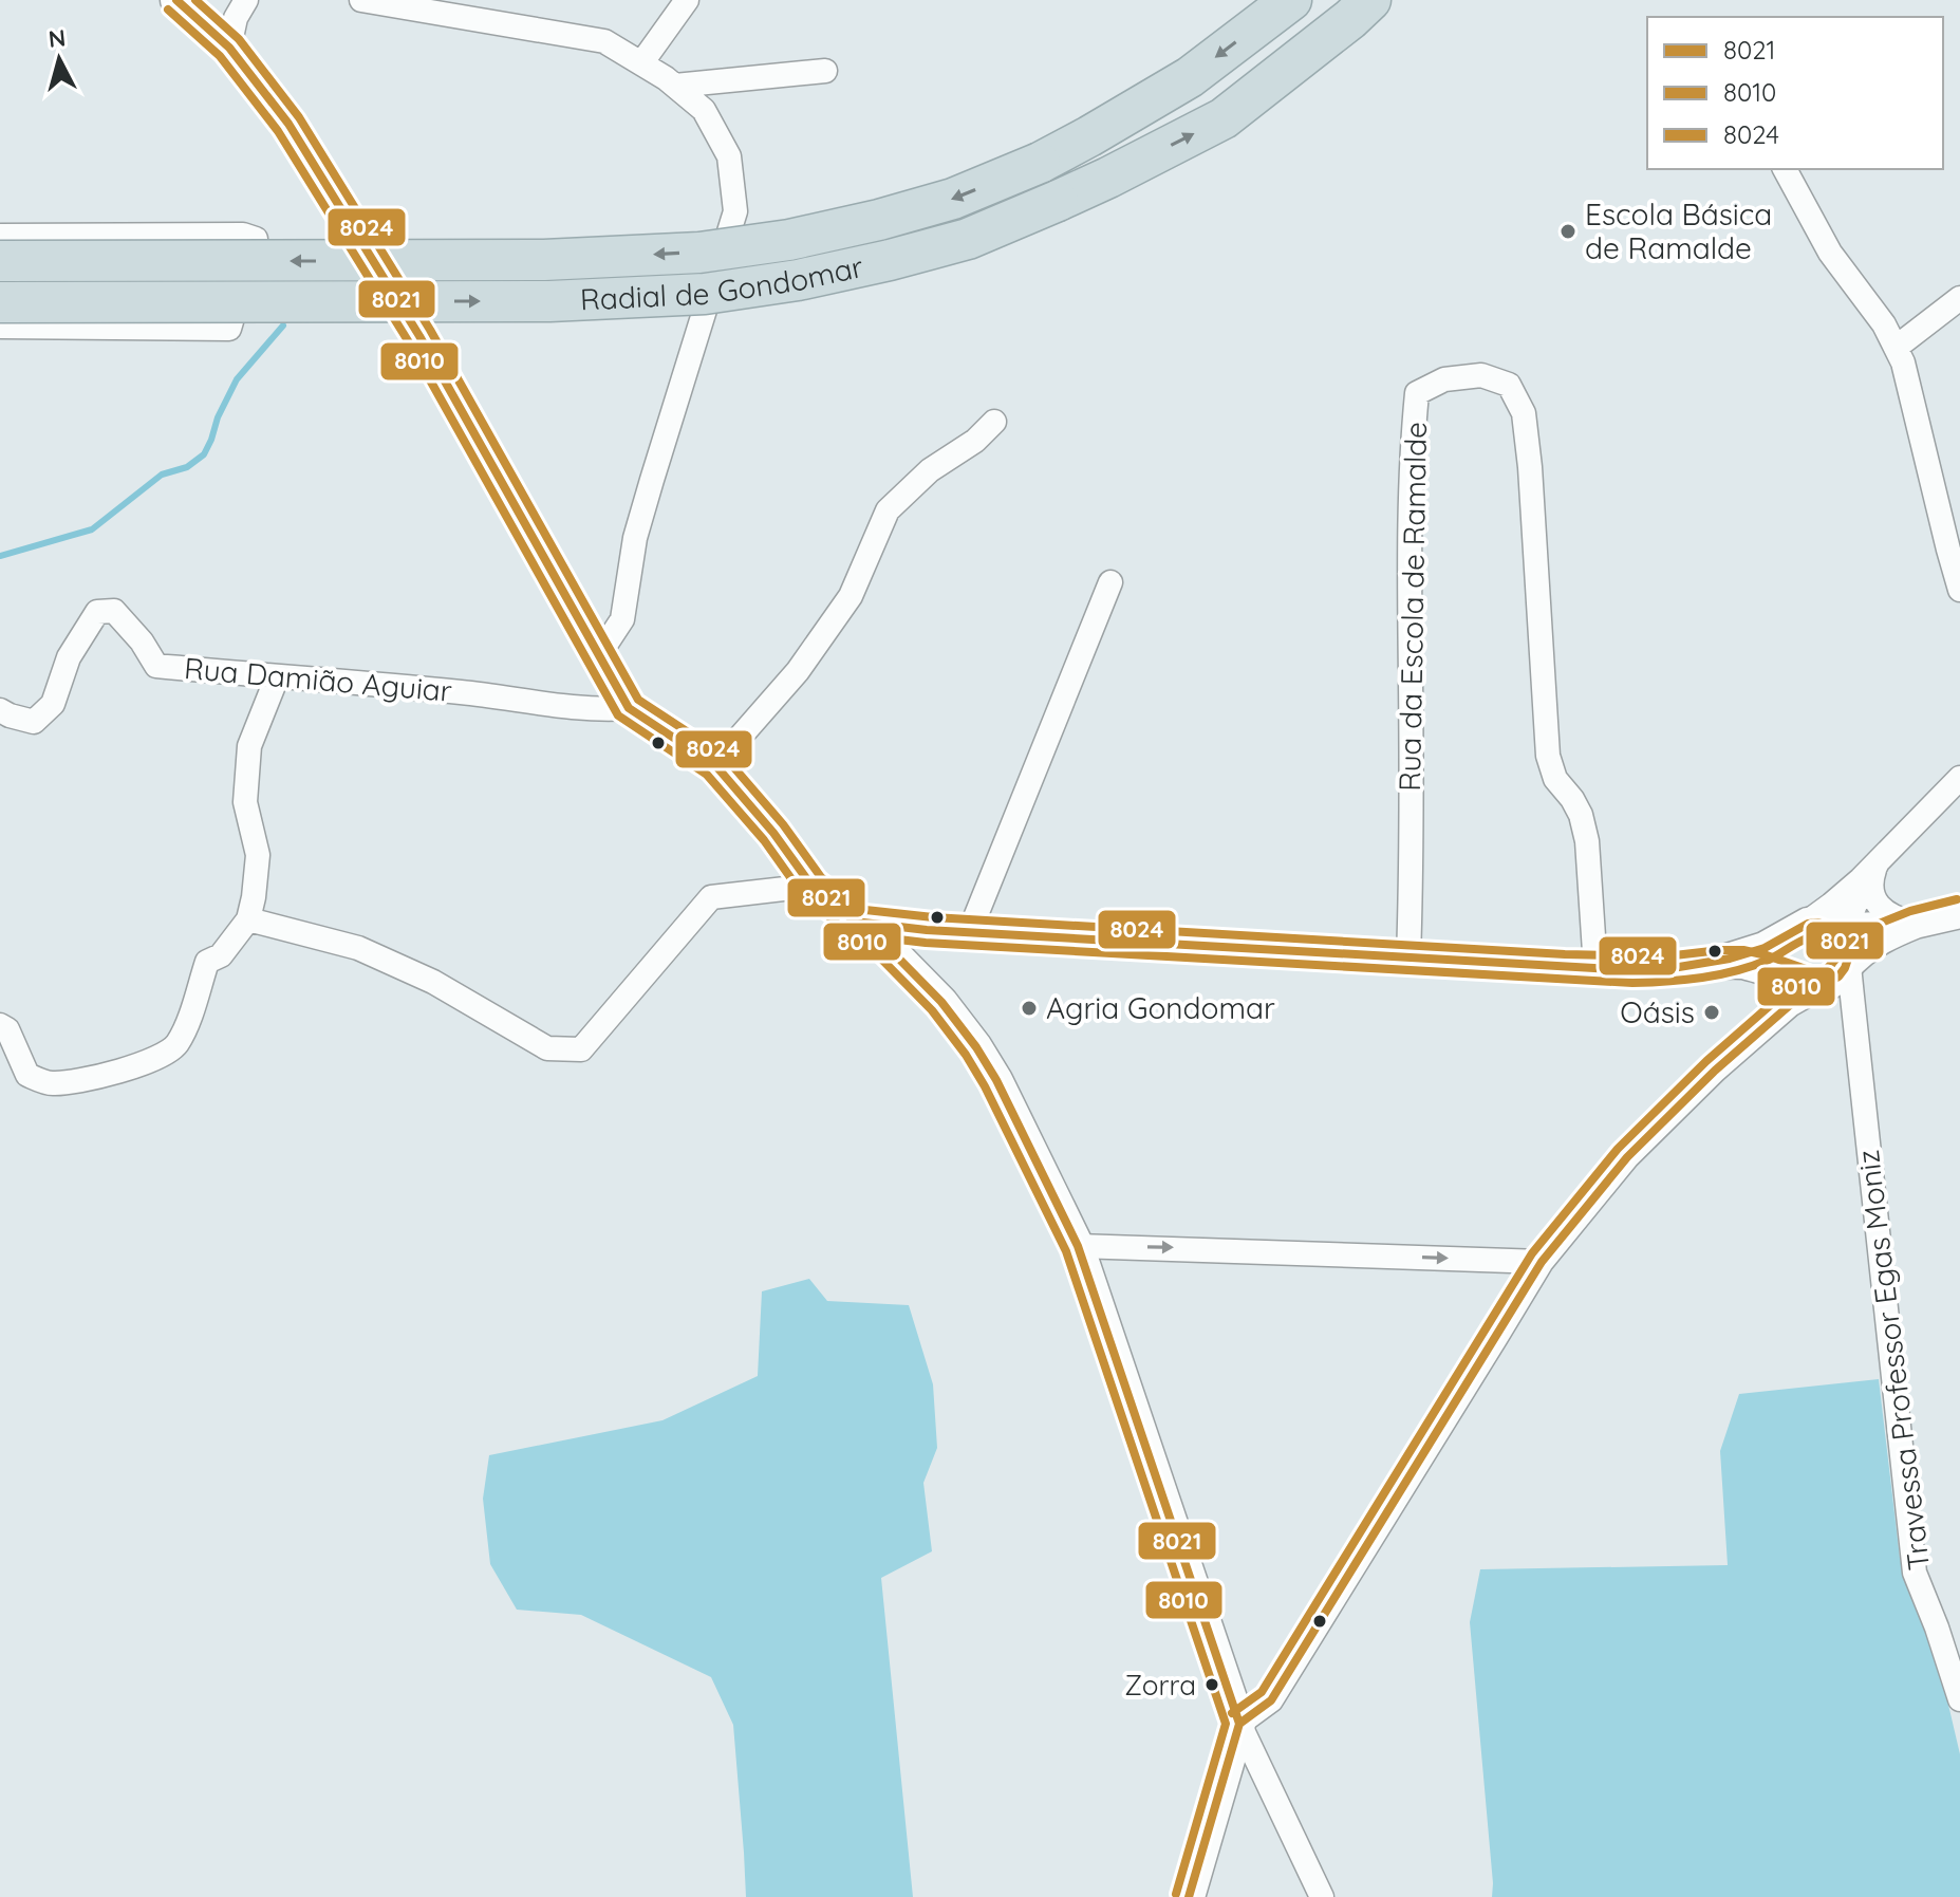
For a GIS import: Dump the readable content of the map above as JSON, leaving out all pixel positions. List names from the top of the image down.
{
  "streets": {
    "highway": ["Radial de Gondomar"],
    "street": ["Rua da Escola de Ramalde", "Rua Damião Aguiar", "Travessa Professor Egas Moniz"]
  },
  "places": [
    "Escola Básica de Ramalde",
    "Agria Gondomar",
    "Oásis",
    "Zorra"
  ],
  "lines": ["transit line 8021", "transit line 8024", "transit line 8010"],
  "legend": ["8021", "8010", "8024"],
  "north": "top"
}
